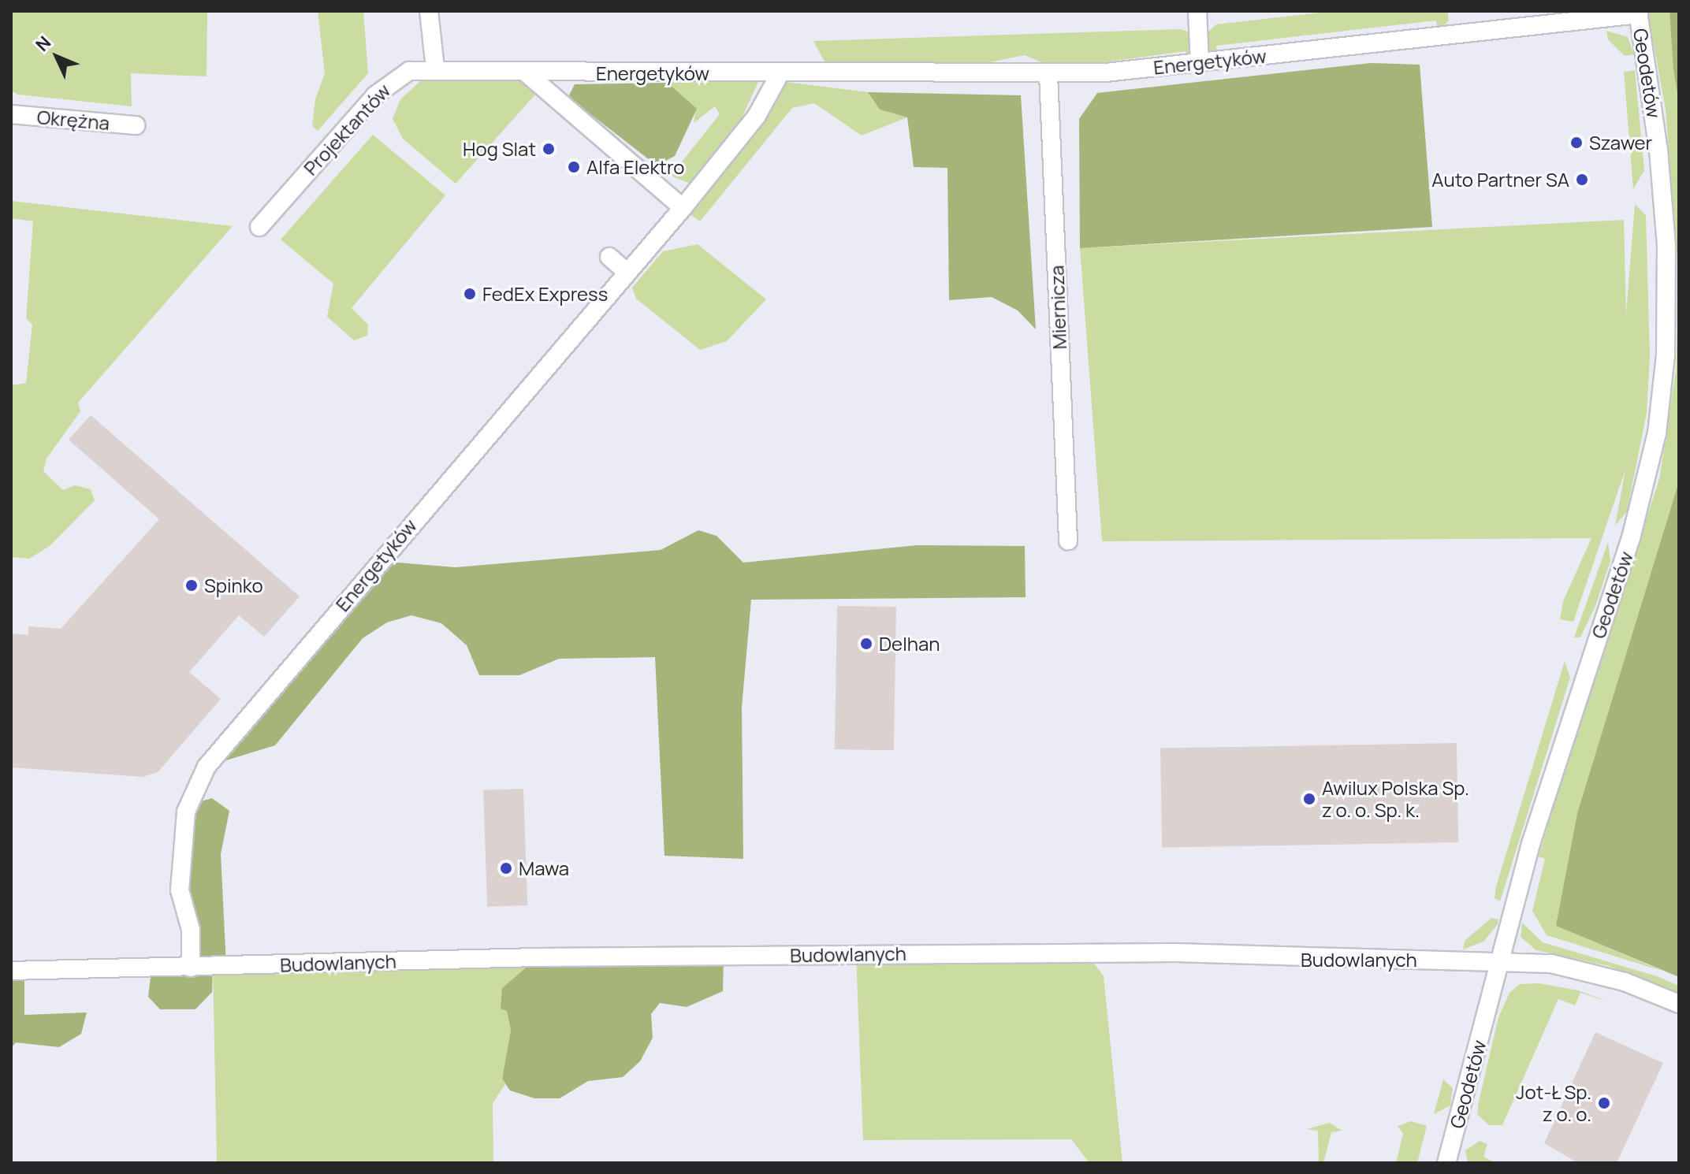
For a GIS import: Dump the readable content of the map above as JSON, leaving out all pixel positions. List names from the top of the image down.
{
  "streets": {
    "street": [
      "Energetyków",
      "Geodetów",
      "Okrężna",
      "Projektantów",
      "Miernicza",
      "Budowlanych"
    ]
  },
  "crossings": [
    ["Energetyków", "Geodetów"],
    ["Energetyków", "Projektantów"],
    ["Energetyków", "Miernicza"],
    ["Energetyków", "Budowlanych"],
    ["Geodetów", "Budowlanych"]
  ],
  "places": [
    "Szawer",
    "Hog Slat",
    "Alfa Elektro",
    "Auto Partner SA",
    "FedEx Express",
    "Spinko",
    "Delhan",
    "Awilux Polska Sp. z o. o. Sp. k.",
    "Mawa",
    "Jot-Ł Sp. z o. o."
  ],
  "north": "top left"
}
